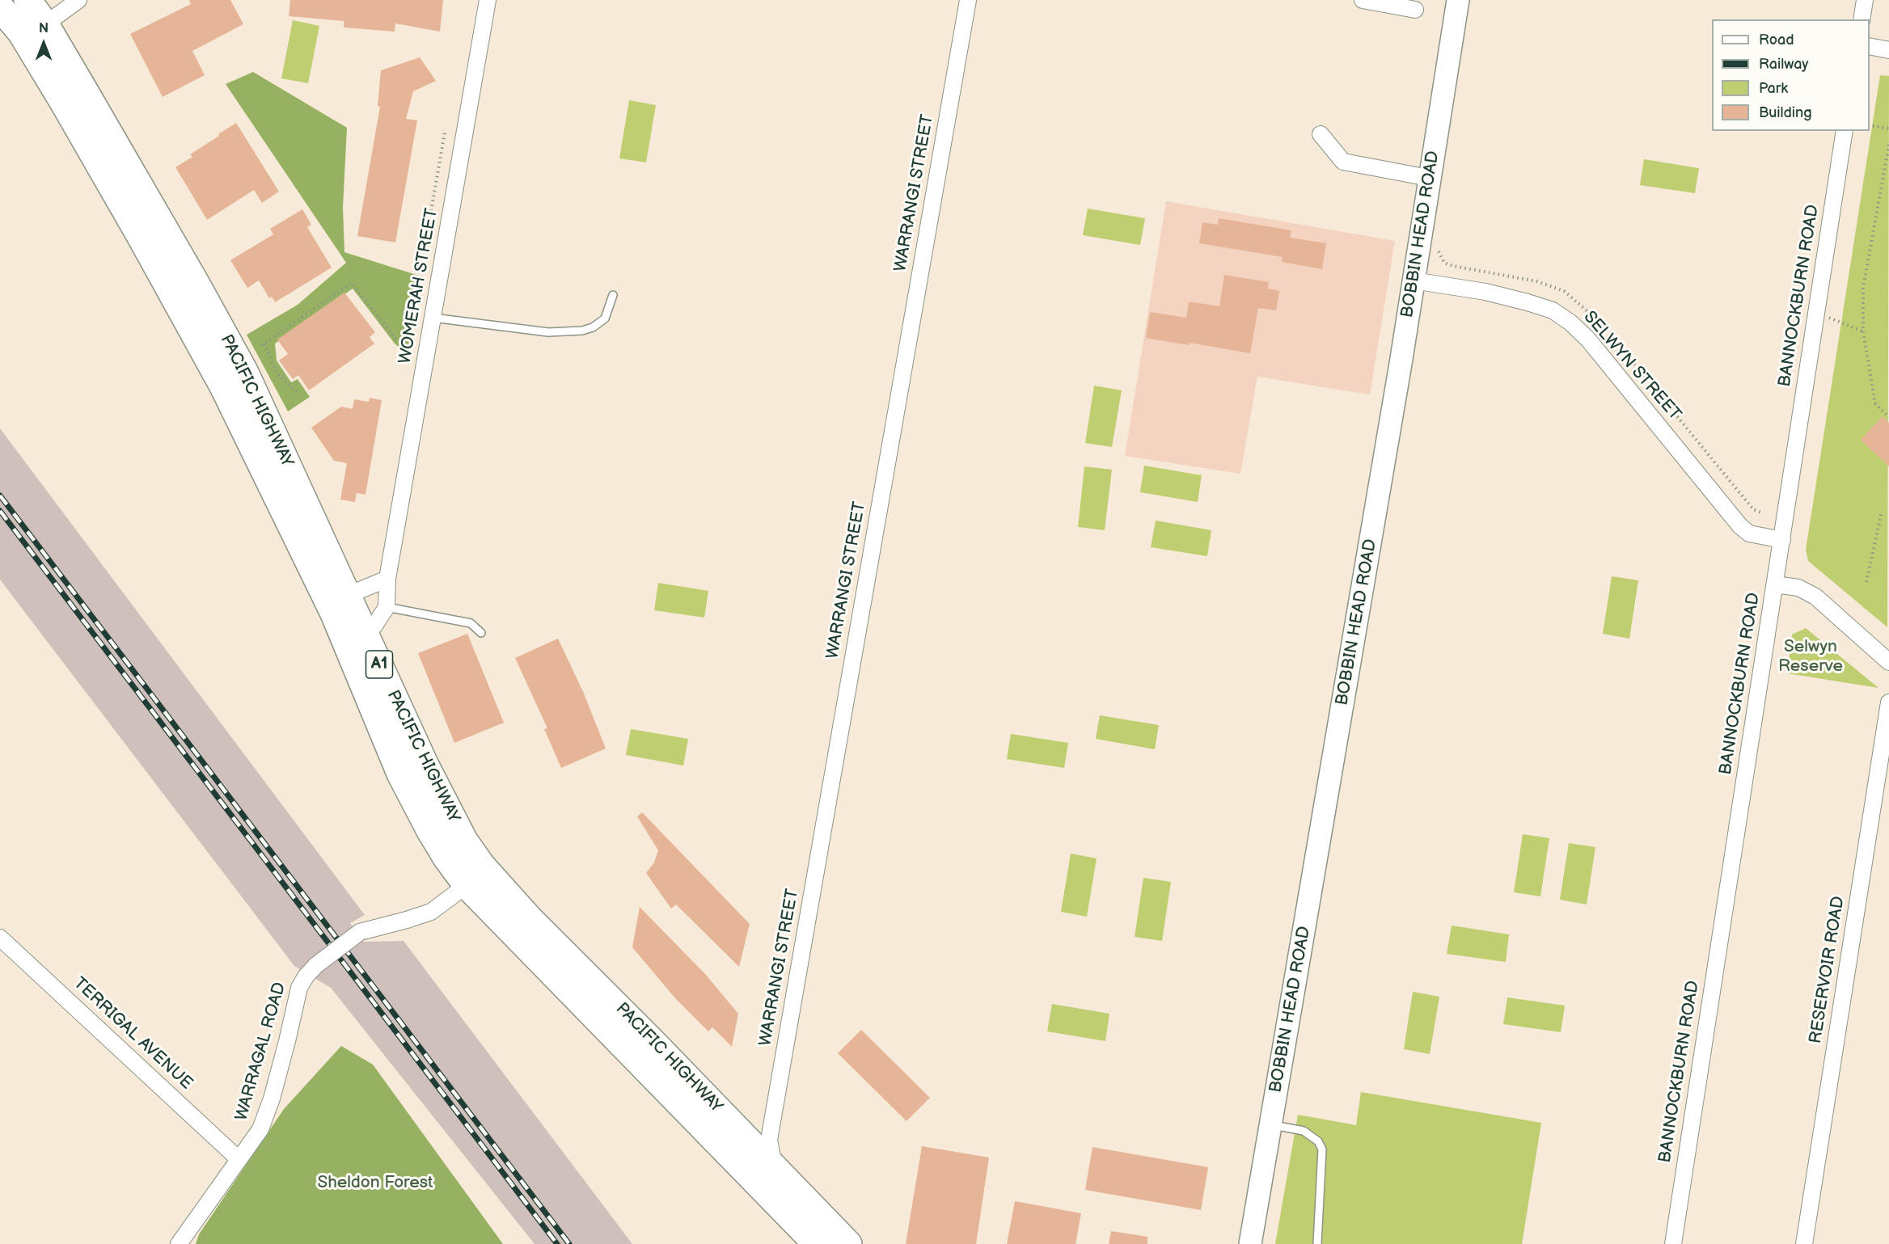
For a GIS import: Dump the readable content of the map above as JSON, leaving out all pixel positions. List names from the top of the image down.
{
  "streets": {
    "highway": ["PACIFIC HIGHWAY", "A1"],
    "main road": ["BOBBIN HEAD ROAD"],
    "street": [
      "WARRANGI STREET",
      "WOMERAH STREET",
      "BANNOCKBURN ROAD",
      "SELWYN STREET",
      "RESERVOIR ROAD",
      "TERRIGAL AVENUE",
      "WARRAGAL ROAD"
    ]
  },
  "crossings": [
    ["WARRANGI STREET", "PACIFIC HIGHWAY"],
    ["BOBBIN HEAD ROAD", "SELWYN STREET"],
    ["BANNOCKBURN ROAD", "SELWYN STREET"],
    ["PACIFIC HIGHWAY", "WARRAGAL ROAD"],
    ["TERRIGAL AVENUE", "WARRAGAL ROAD"]
  ],
  "parks": ["Selwyn Reserve", "Sheldon Forest"],
  "legend": [
    "Road",
    "Railway",
    "Park",
    "Building"
  ],
  "north": "top"
}
